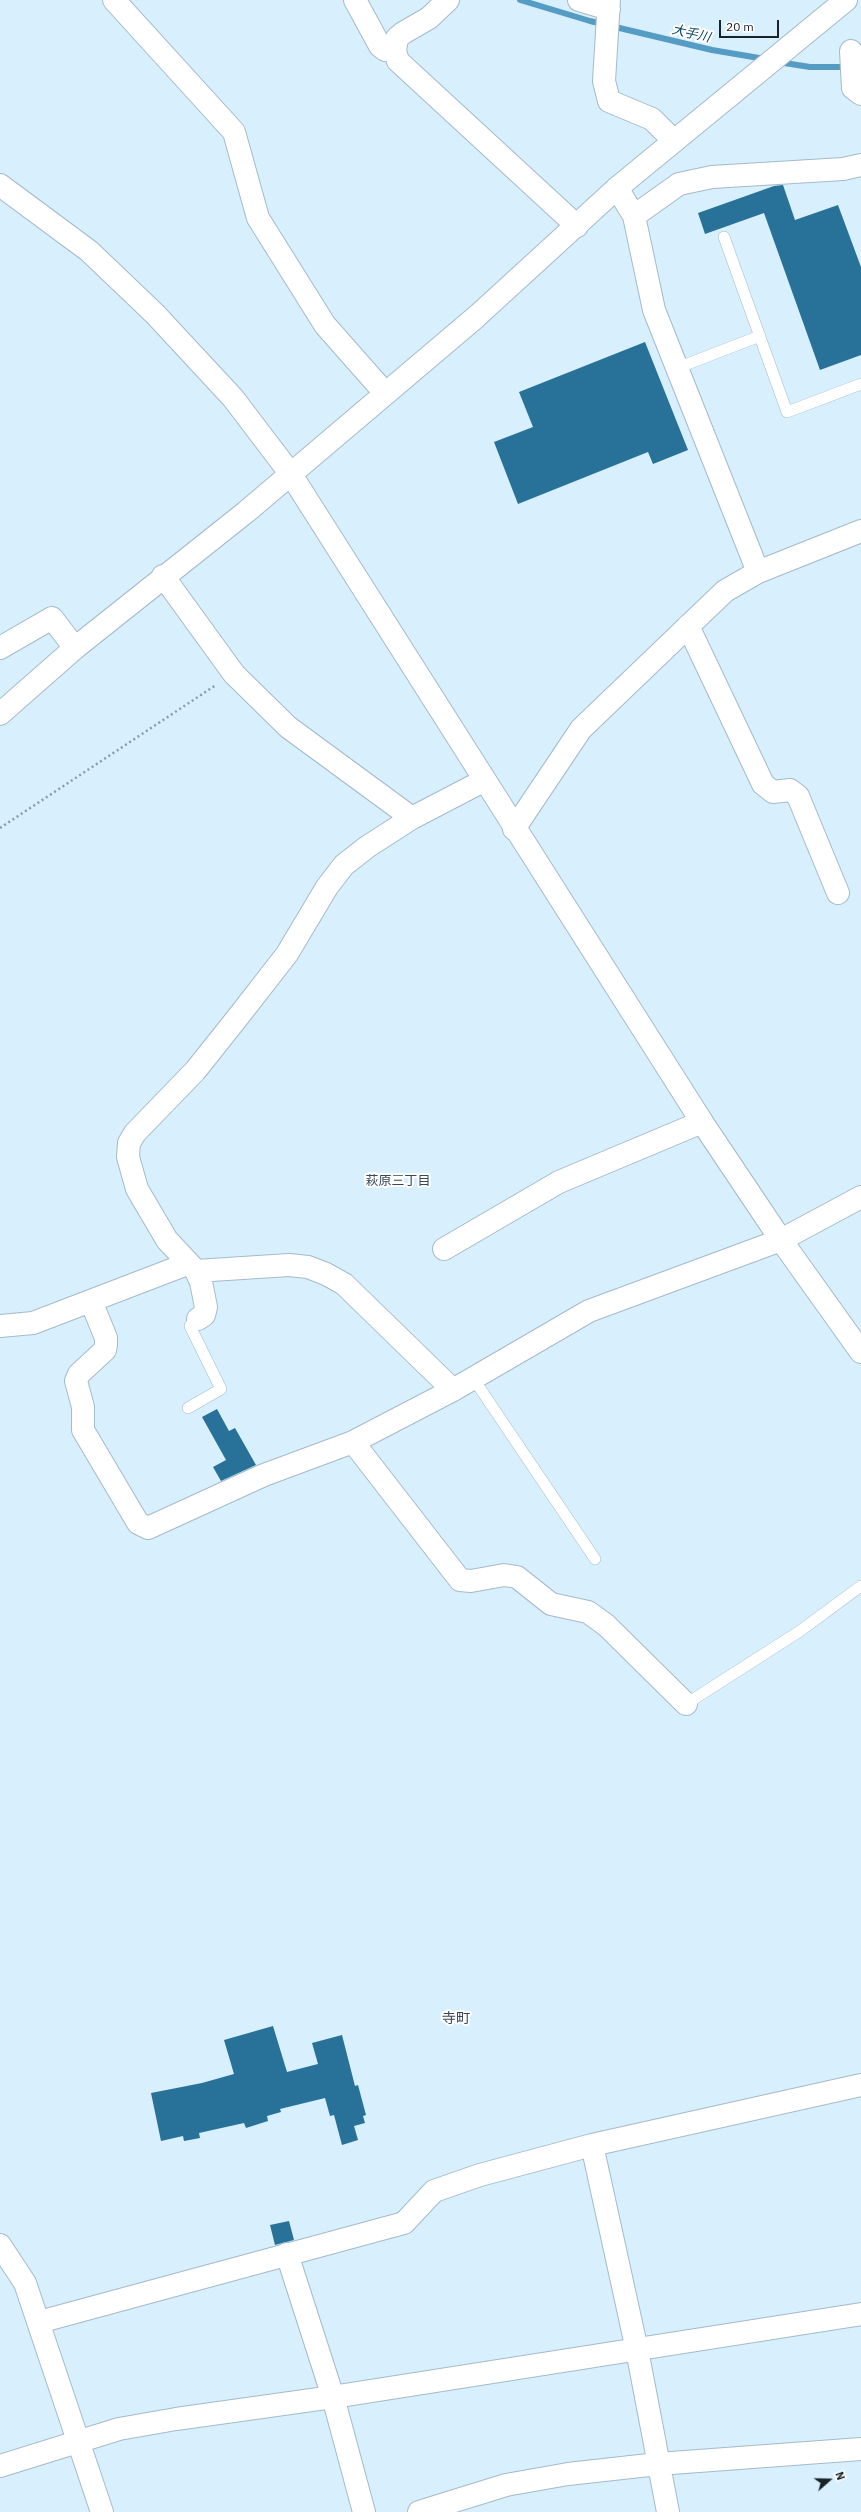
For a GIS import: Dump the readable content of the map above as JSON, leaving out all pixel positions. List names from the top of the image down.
{
  "districts": ["萩原三丁目", "寺町"],
  "water": ["大手川"],
  "scale_bar": "20 m",
  "north": "right"
}
